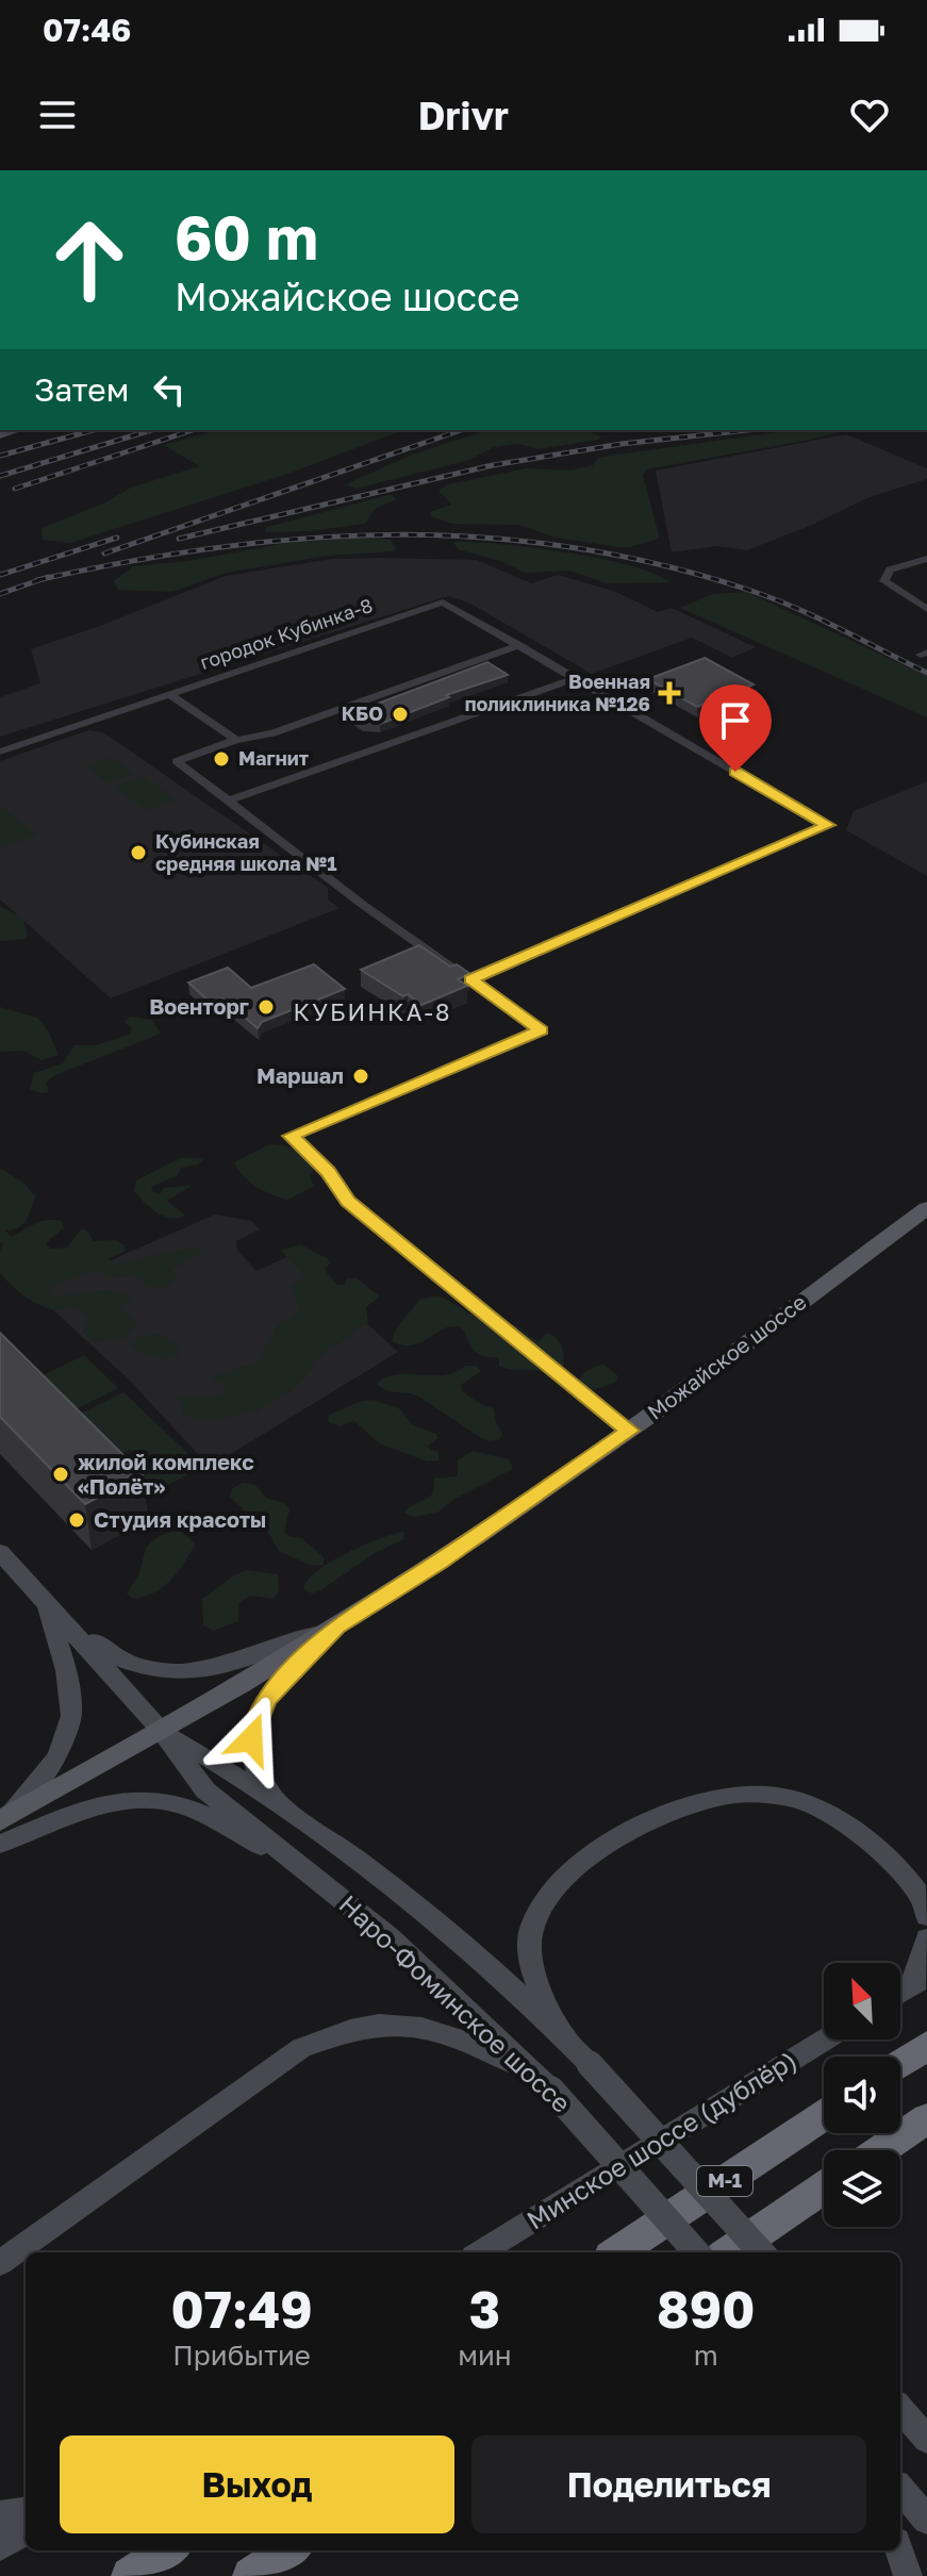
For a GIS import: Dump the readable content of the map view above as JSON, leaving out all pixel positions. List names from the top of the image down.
{
  "streets": {
    "highway": ["М-1"],
    "main road": ["Можайское шоссе", "Наро-Фоминское шоссе", "Минское шоссе (дублёр)"],
    "street": ["городок Кубинка-8"]
  },
  "crossings": [
    ["Можайское шоссе", "Наро-Фоминское шоссе"]
  ],
  "districts": ["КУБИНКА-8"],
  "places": {
    "health": ["Военная поликлиника №126"],
    "other": [
      "КБО",
      "Магнит",
      "Кубинская средняя школа №1",
      "Военторг",
      "Маршал",
      "жилой комплекс «Полёт»",
      "Студия красоты"
    ]
  },
  "north": "top left",
  "page": {
    "status": "07:46",
    "header": "Drivr",
    "turn": ["60 m", "Можайское шоссе"],
    "then": "Затем",
    "eta": [
      "07:49",
      "Прибытие",
      "3",
      "мин",
      "890",
      "m"
    ],
    "buttons": ["Выход", "Поделиться"]
  }
}
